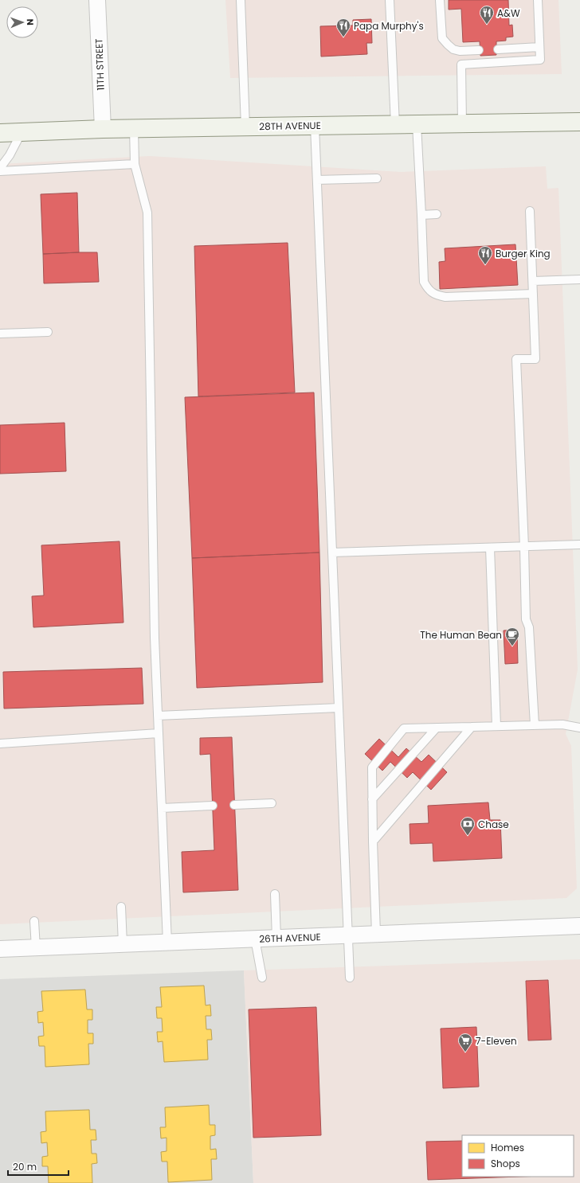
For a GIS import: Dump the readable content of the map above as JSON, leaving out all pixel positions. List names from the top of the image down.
{
  "streets": {
    "street": ["11TH STREET", "28TH AVENUE", "26TH AVENUE"]
  },
  "crossings": [
    ["11TH STREET", "28TH AVENUE"]
  ],
  "places": {
    "restaurant": ["A&W", "Papa Murphy's", "Burger King"],
    "cafe": ["The Human Bean"],
    "bank": ["Chase"],
    "supermarket": ["7-Eleven"]
  },
  "legend": ["Homes", "Shops"],
  "scale_bar": "20 m",
  "north": "right"
}
